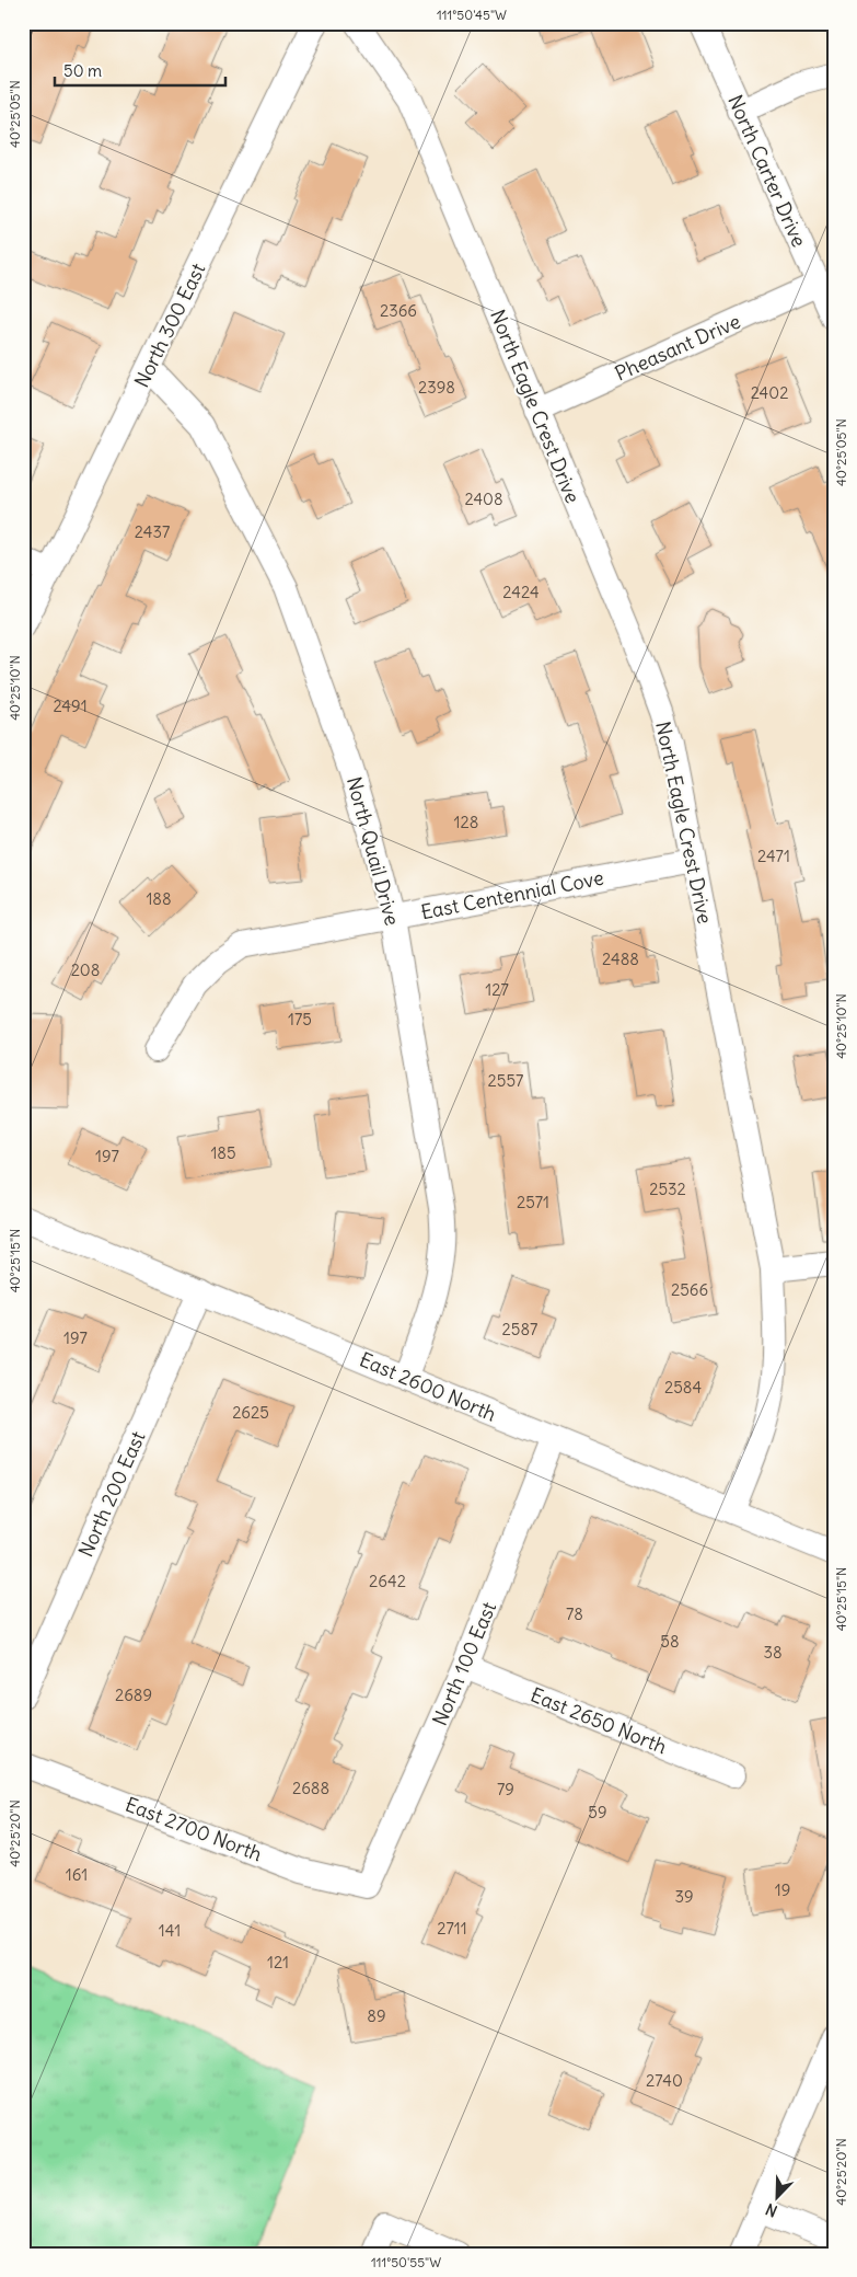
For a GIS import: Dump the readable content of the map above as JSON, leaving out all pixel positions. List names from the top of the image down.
{
  "streets": {
    "street": [
      "North Carter Drive",
      "North 300 East",
      "Pheasant Drive",
      "North Eagle Crest Drive",
      "North Quail Drive",
      "East Centennial Cove",
      "East 2600 North",
      "North 200 East",
      "North 100 East",
      "East 2650 North",
      "East 2700 North"
    ]
  },
  "crossings": [
    ["North Carter Drive", "Pheasant Drive"],
    ["North 300 East", "North Quail Drive"],
    ["Pheasant Drive", "North Eagle Crest Drive"],
    ["North Eagle Crest Drive", "East Centennial Cove"],
    ["North Eagle Crest Drive", "East 2600 North"],
    ["North Quail Drive", "East Centennial Cove"],
    ["North Quail Drive", "East 2600 North"],
    ["East 2600 North", "North 200 East"],
    ["East 2600 North", "North 100 East"],
    ["North 100 East", "East 2650 North"],
    ["North 100 East", "East 2700 North"]
  ],
  "house_numbers": [
    "2366",
    "2398",
    "2402",
    "2408",
    "2437",
    "2424",
    "2491",
    "128",
    "2471",
    "188",
    "2488",
    "208",
    "127",
    "175",
    "2557",
    "185",
    "197",
    "2532",
    "2571",
    "2566",
    "2587",
    "197",
    "2584",
    "2625",
    "2642",
    "78",
    "58",
    "38",
    "2689",
    "2688",
    "79",
    "59",
    "161",
    "19",
    "39",
    "2711",
    "141",
    "121",
    "89",
    "2740"
  ],
  "scale_bar": "50 m",
  "north": "bottom left",
  "coordinates": [
    "111°50'45\"W",
    "40°25'05\"N",
    "40°25'10\"N",
    "40°25'15\"N",
    "40°25'20\"N",
    "111°50'55\"W"
  ]
}
